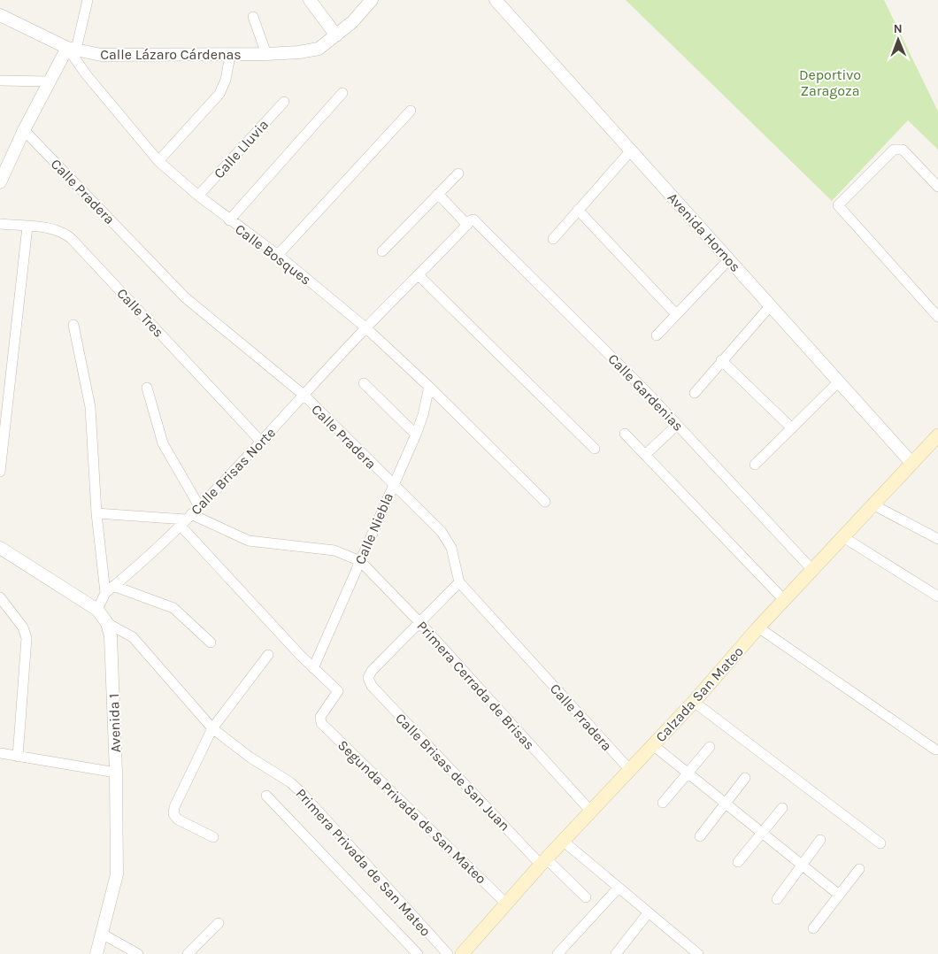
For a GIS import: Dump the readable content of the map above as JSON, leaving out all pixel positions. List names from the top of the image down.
{
  "streets": {
    "main road": ["Calzada San Mateo"],
    "street": [
      "Calle Lázaro Cárdenas",
      "Calle Lluvia",
      "Calle Pradera",
      "Avenida Hornos",
      "Calle Bosques",
      "Calle Tres",
      "Calle Gardenias",
      "Calle Brisas Norte",
      "Calle Niebla",
      "Primera Cerrada de Brisas",
      "Avenida 1",
      "Calle Brisas de San Juan",
      "Segunda Privada de San Mateo",
      "Primera Privada de San Mateo"
    ]
  },
  "crossings": [
    ["Calle Lázaro Cárdenas", "Calle Bosques"],
    ["Calle Lluvia", "Calle Bosques"],
    ["Calle Pradera", "Calle Brisas Norte"],
    ["Calle Pradera", "Calle Niebla"],
    ["Calle Pradera", "Calzada San Mateo"],
    ["Avenida Hornos", "Calzada San Mateo"],
    ["Calle Bosques", "Calle Brisas Norte"],
    ["Calle Bosques", "Calle Niebla"],
    ["Calle Tres", "Calle Brisas Norte"],
    ["Calle Gardenias", "Calle Brisas Norte"],
    ["Calle Gardenias", "Calzada San Mateo"],
    ["Calle Brisas Norte", "Avenida 1"],
    ["Calle Niebla", "Primera Cerrada de Brisas"],
    ["Calle Niebla", "Segunda Privada de San Mateo"],
    ["Primera Cerrada de Brisas", "Calzada San Mateo"],
    ["Primera Cerrada de Brisas", "Calle Brisas de San Juan"],
    ["Calzada San Mateo", "Calle Brisas de San Juan"],
    ["Calzada San Mateo", "Segunda Privada de San Mateo"],
    ["Avenida 1", "Primera Privada de San Mateo"]
  ],
  "parks": ["Deportivo Zaragoza"],
  "north": "top"
}
